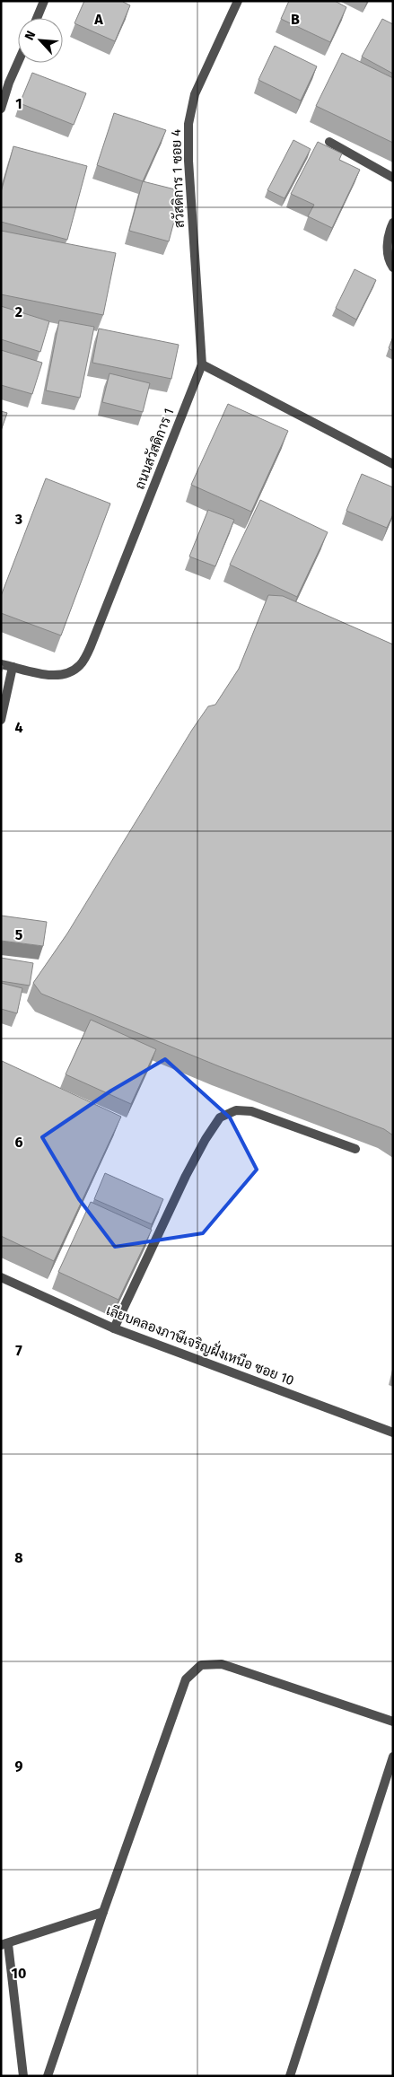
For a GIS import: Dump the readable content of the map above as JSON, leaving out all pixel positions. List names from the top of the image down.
{
  "streets": {
    "street": ["สวัสดิการ 1 ซอย 4", "ถนนสวัสดิการ 1", "เลียบคลองภาษีเจริญฝั่งเหนือ ซอย 10"]
  },
  "crossings": [
    ["สวัสดิการ 1 ซอย 4", "ถนนสวัสดิการ 1"]
  ],
  "north": "top left",
  "grid": {
    "columns": ["A", "B"],
    "rows": [
      "1",
      "2",
      "3",
      "4",
      "5",
      "6",
      "7",
      "8",
      "9",
      "10"
    ]
  }
}
